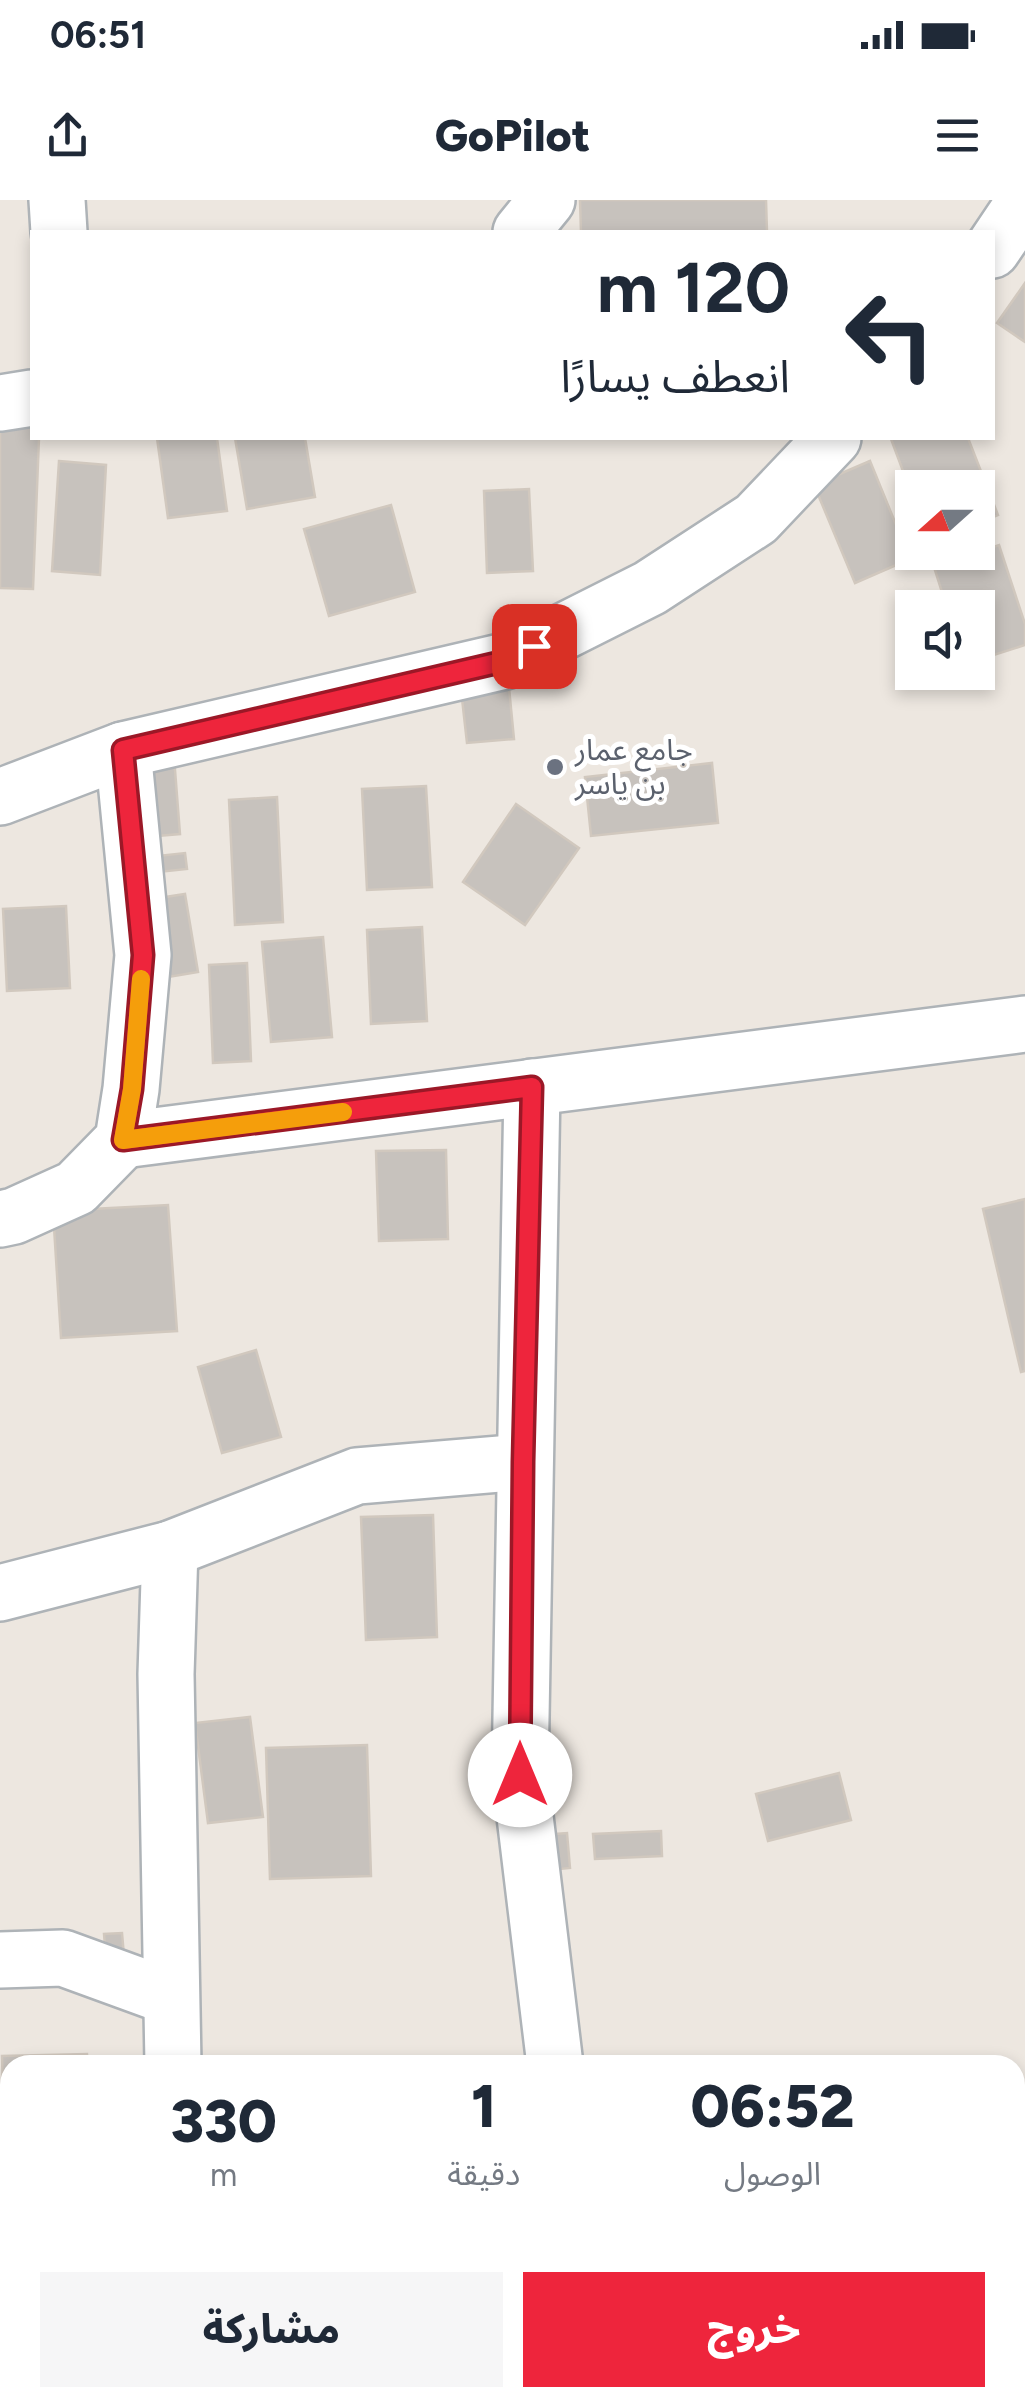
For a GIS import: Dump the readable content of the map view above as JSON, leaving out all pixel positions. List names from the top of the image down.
{
  "places": ["جامع عمار بن ياسر"],
  "north": "left",
  "page": {
    "status": "06:51",
    "header": "GoPilot",
    "turn": ["120 m", "انعطف يسارًا"],
    "eta": [
      "06:52",
      "الوصول",
      "1",
      "دقيقة",
      "330",
      "m"
    ],
    "buttons": ["خروج", "مشاركة"]
  }
}
